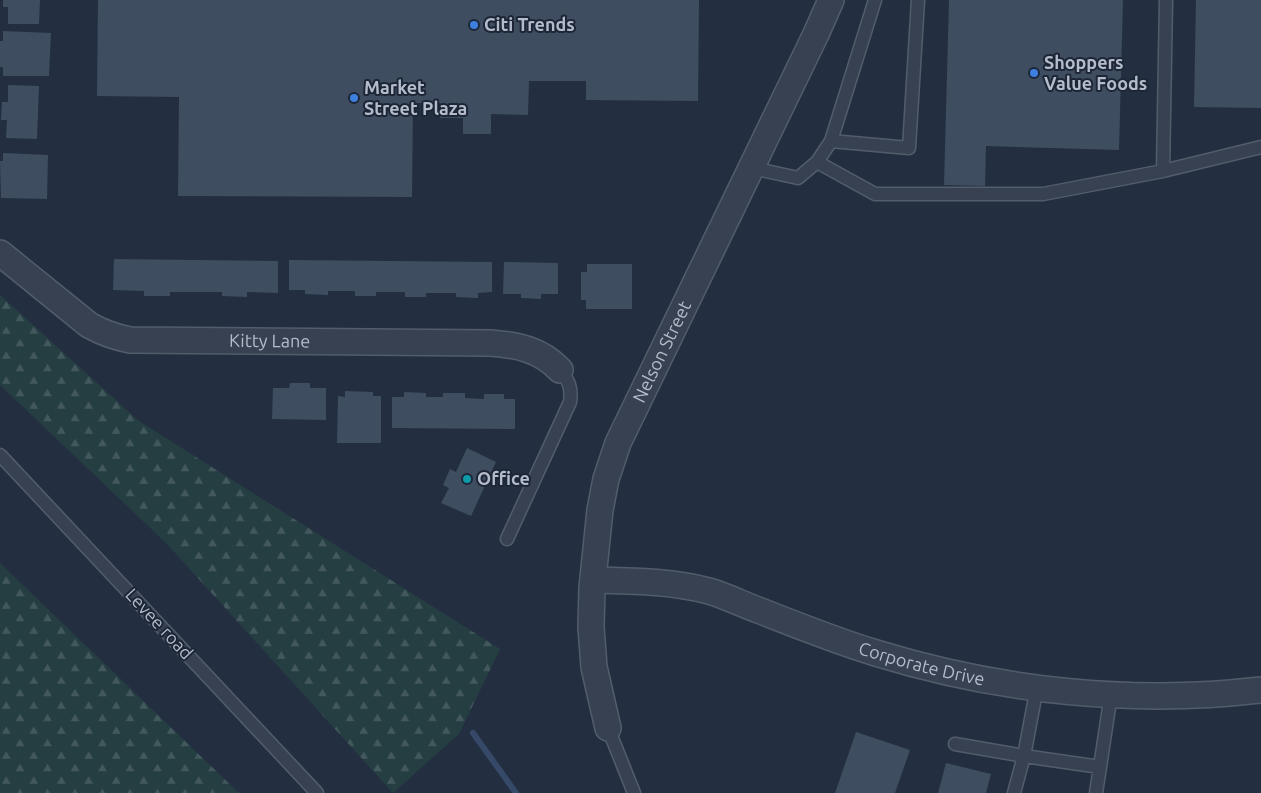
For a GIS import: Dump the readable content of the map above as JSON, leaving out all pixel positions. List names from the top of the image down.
{
  "streets": {
    "street": ["Kitty Lane", "Nelson Street", "Corporate Drive"],
    "lane": ["Levee road"]
  },
  "crossings": [
    ["Nelson Street", "Corporate Drive"]
  ],
  "places": [
    "Citi Trends",
    "Shoppers Value Foods",
    "Market Street Plaza",
    "Office"
  ]
}
